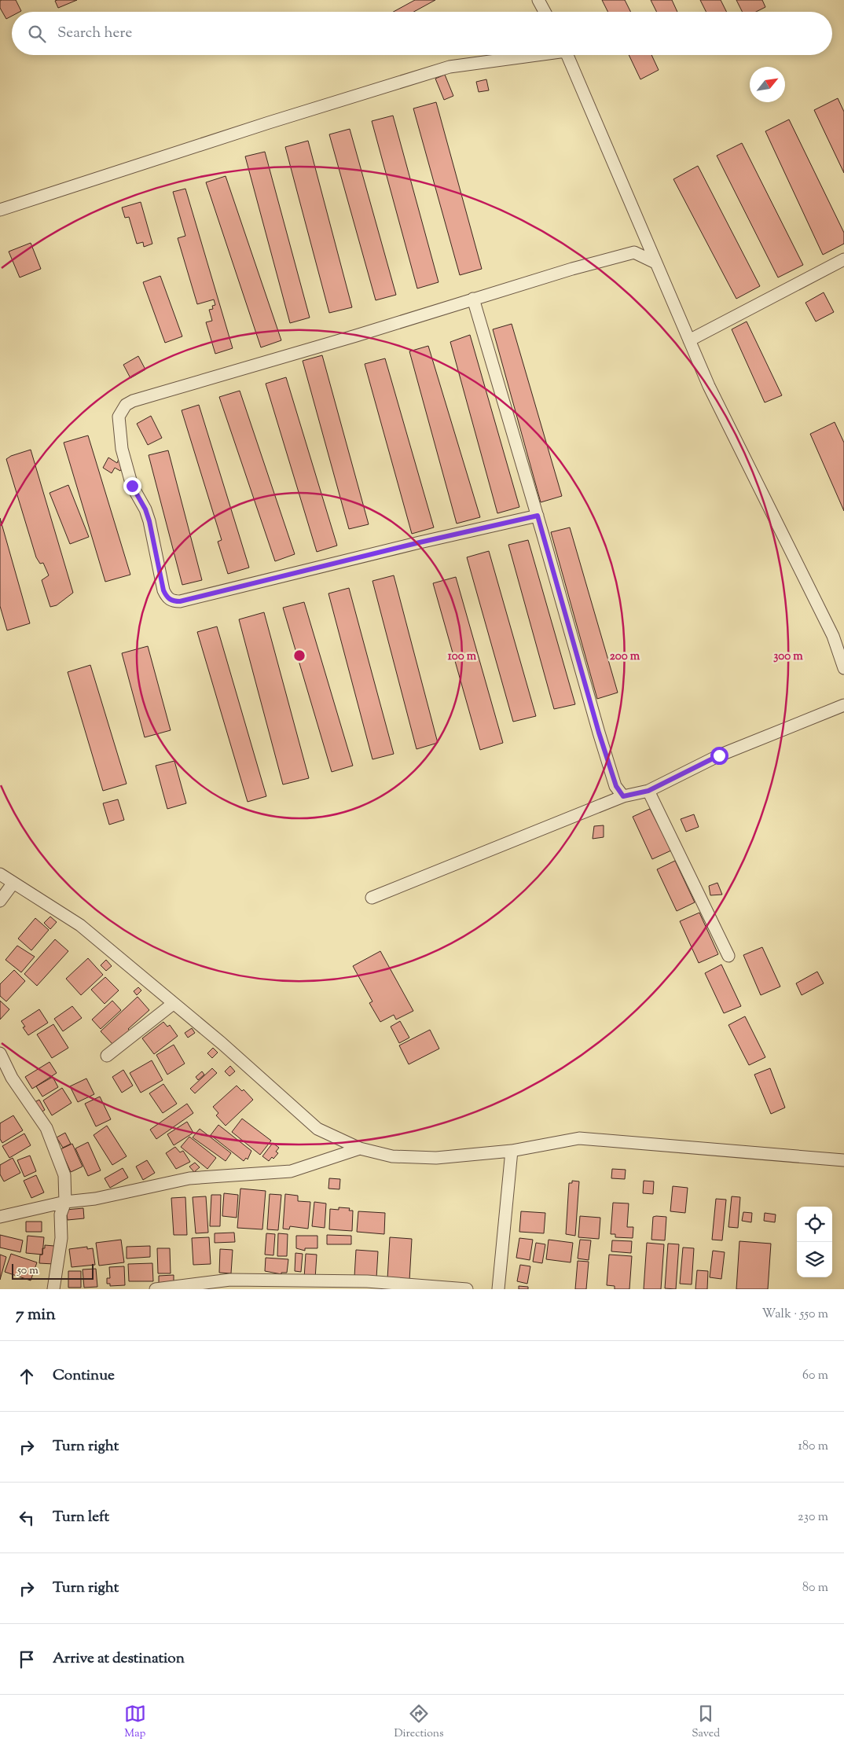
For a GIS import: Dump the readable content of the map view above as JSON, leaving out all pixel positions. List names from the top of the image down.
{
  "scale_bar": "50 m",
  "north": "top right",
  "page": {
    "search": "Search here",
    "scale": "50 m",
    "heading": ["7 min", "Walk · 550 m"],
    "list": [
      ["Continue", "60 m"],
      ["Turn right", "180 m"],
      ["Turn left", "230 m"],
      ["Turn right", "80 m"],
      "Arrive at destination"
    ],
    "nav": ["Map", "Directions", "Saved"]
  },
  "rings": ["100 m", "200 m", "300 m"]
}
